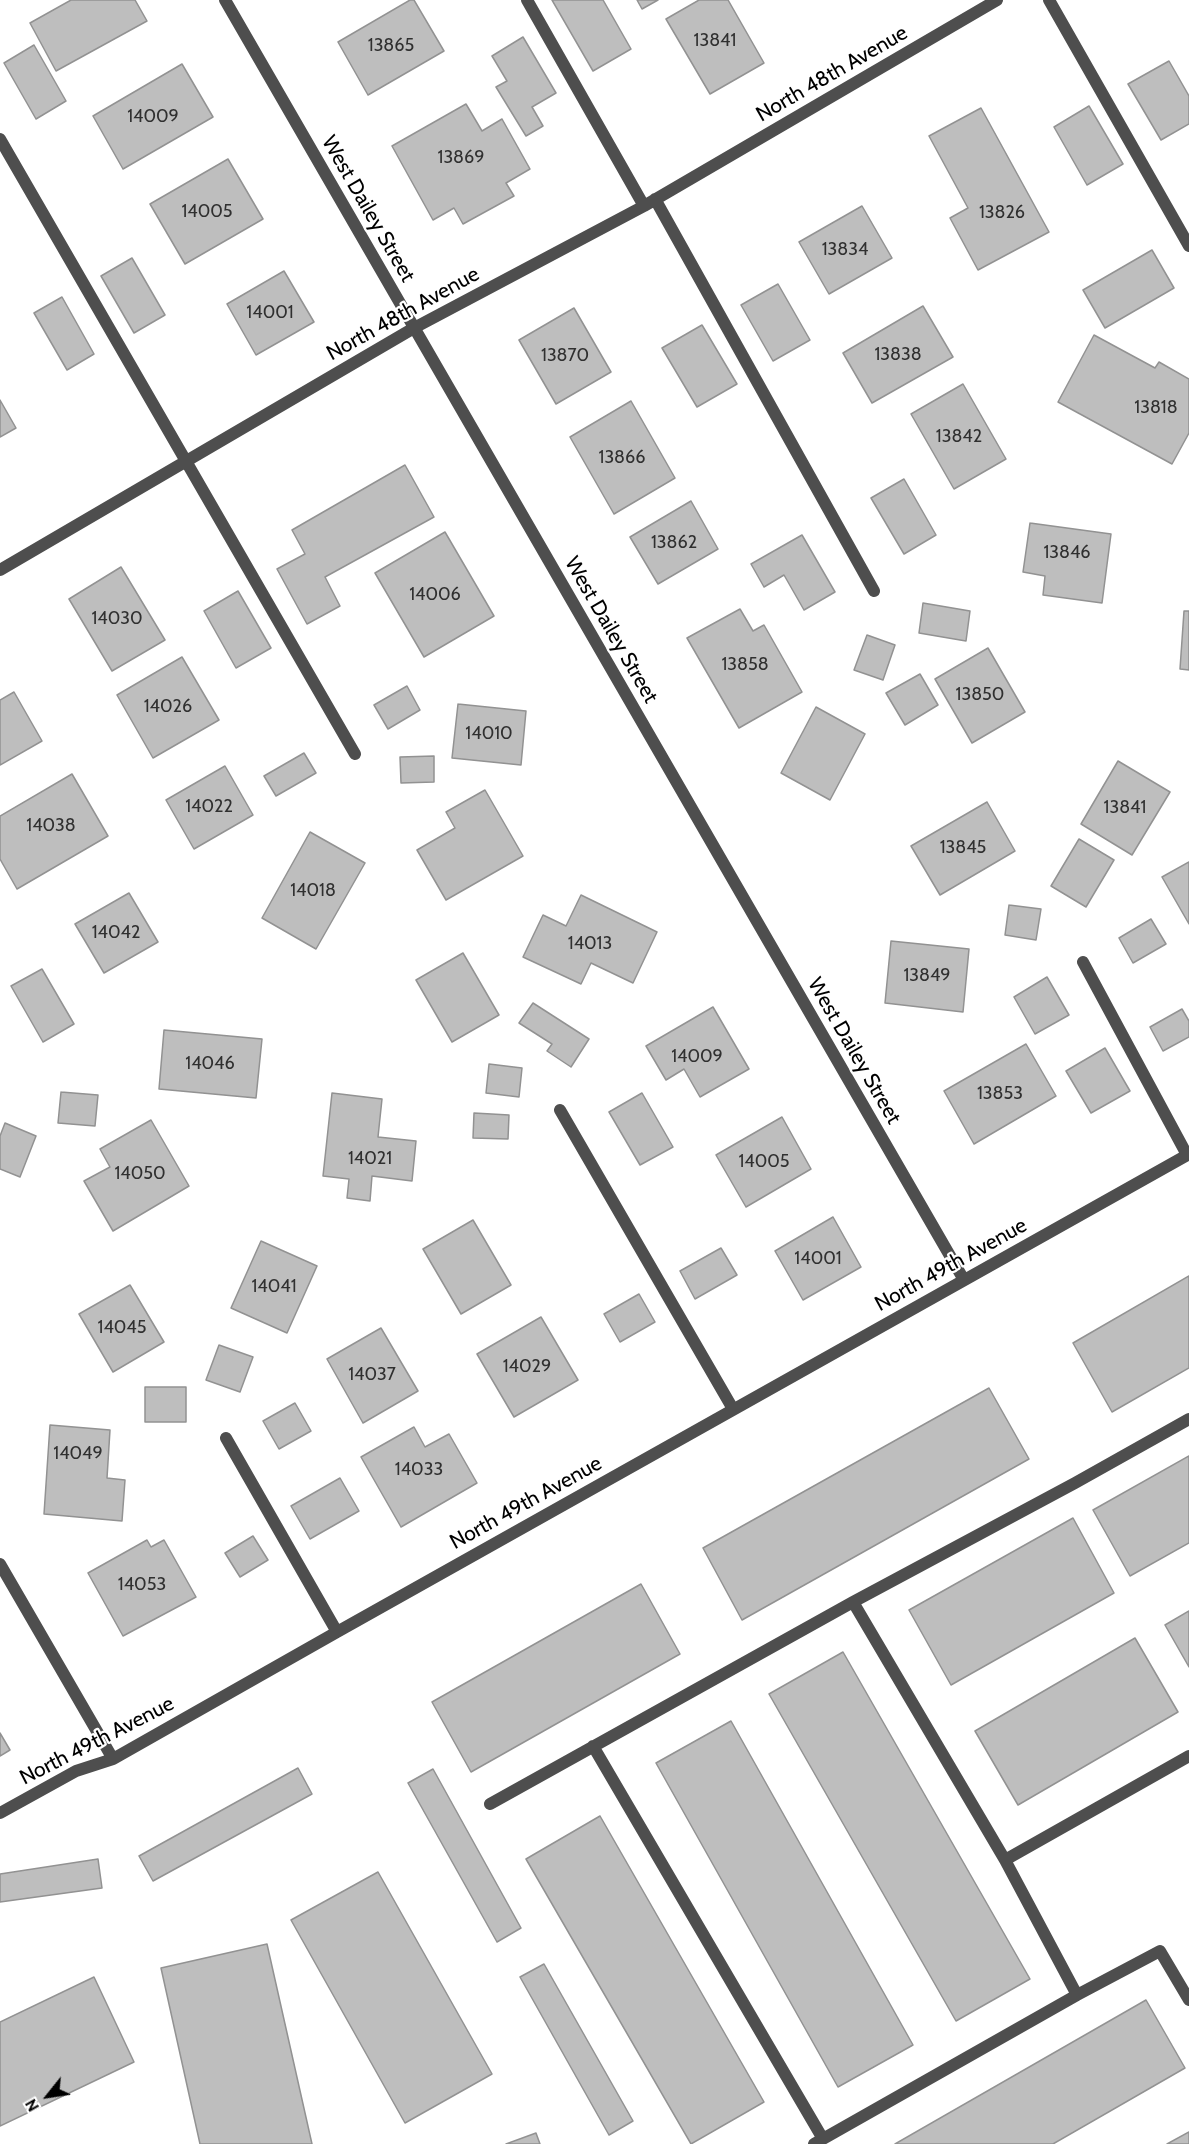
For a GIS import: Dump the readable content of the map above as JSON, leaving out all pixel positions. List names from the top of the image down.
{
  "streets": {
    "street": ["North 48th Avenue", "West Dailey Street", "North 49th Avenue"]
  },
  "crossings": [
    ["North 48th Avenue", "West Dailey Street"],
    ["West Dailey Street", "North 49th Avenue"]
  ],
  "house_numbers": [
    "13841",
    "13865",
    "14009",
    "13869",
    "14005",
    "13826",
    "13834",
    "14001",
    "13838",
    "13870",
    "13818",
    "13842",
    "13866",
    "13862",
    "13846",
    "14006",
    "14030",
    "13858",
    "13850",
    "14026",
    "14010",
    "14022",
    "13841",
    "14038",
    "13845",
    "14018",
    "14042",
    "14013",
    "13849",
    "14009",
    "14046",
    "13853",
    "14021",
    "14005",
    "14050",
    "14001",
    "14041",
    "14045",
    "14029",
    "14037",
    "14049",
    "14033",
    "14053"
  ],
  "north": "bottom left"
}
